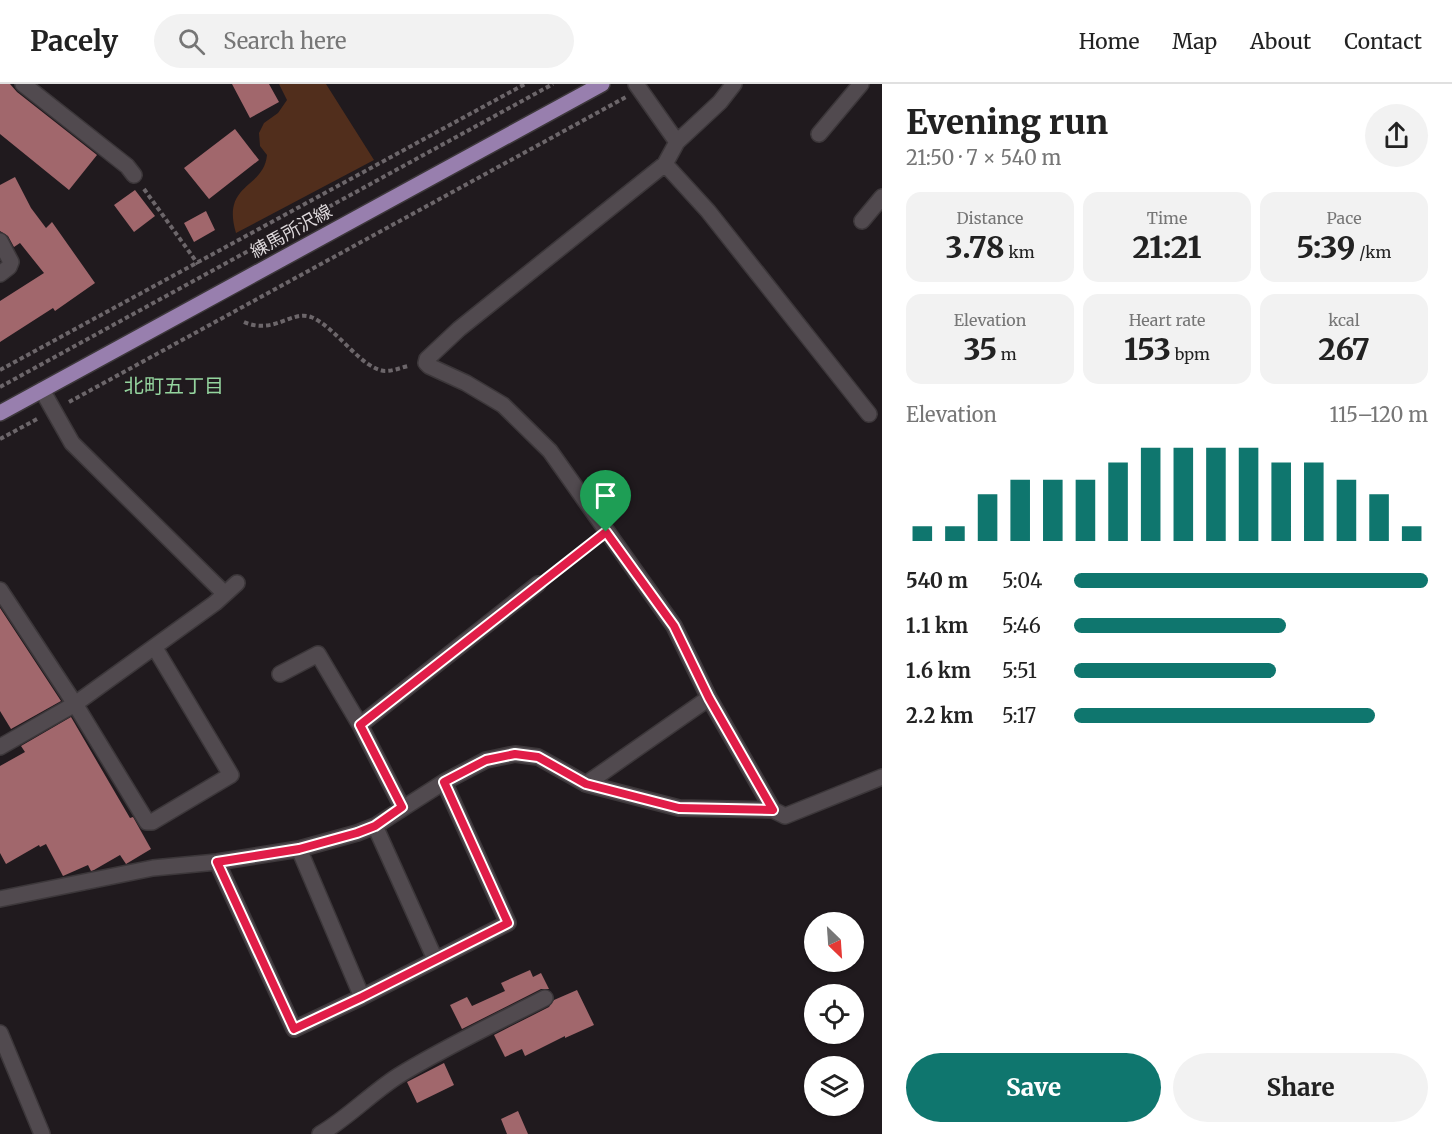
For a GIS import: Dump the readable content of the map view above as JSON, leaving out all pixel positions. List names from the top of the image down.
{
  "streets": {
    "main road": ["練馬所沢線"]
  },
  "districts": ["北町五丁目"],
  "north": "bottom right",
  "page": {
    "header": "Pacely",
    "search": "Search here",
    "nav": [
      "Home",
      "Map",
      "About",
      "Contact"
    ],
    "heading": ["Evening run", "21:50 · 7 × 540 m"],
    "stats": [
      ["Distance", "3.78 km"],
      ["Time", "21:21"],
      ["Pace", "5:39 /km"],
      ["Elevation", "35 m"],
      ["Heart rate", "153 bpm"],
      ["kcal", "267"]
    ],
    "chart": ["Elevation", "115–120 m"],
    "list": [
      {
        "name": "540 m",
        "note": "5:04"
      },
      {
        "name": "1.1 km",
        "note": "5:46"
      },
      {
        "name": "1.6 km",
        "note": "5:51"
      },
      {
        "name": "2.2 km",
        "note": "5:17"
      }
    ],
    "buttons": ["Save", "Share"]
  }
}
